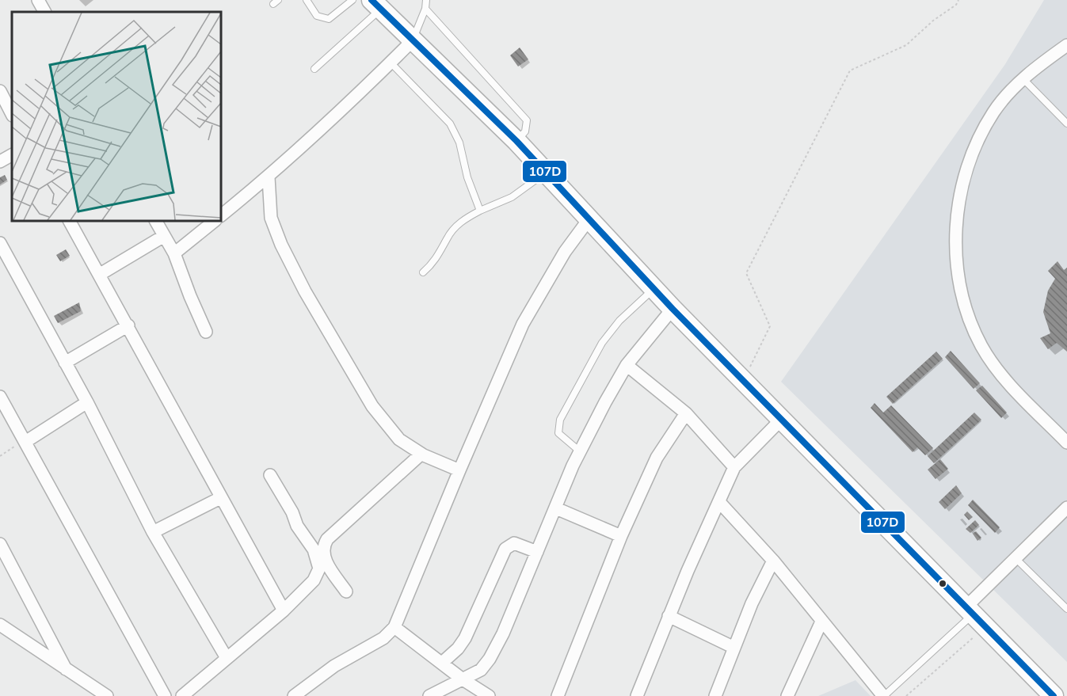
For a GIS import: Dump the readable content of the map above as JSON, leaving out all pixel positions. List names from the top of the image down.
{
  "lines": ["transit line 107D"]
}
